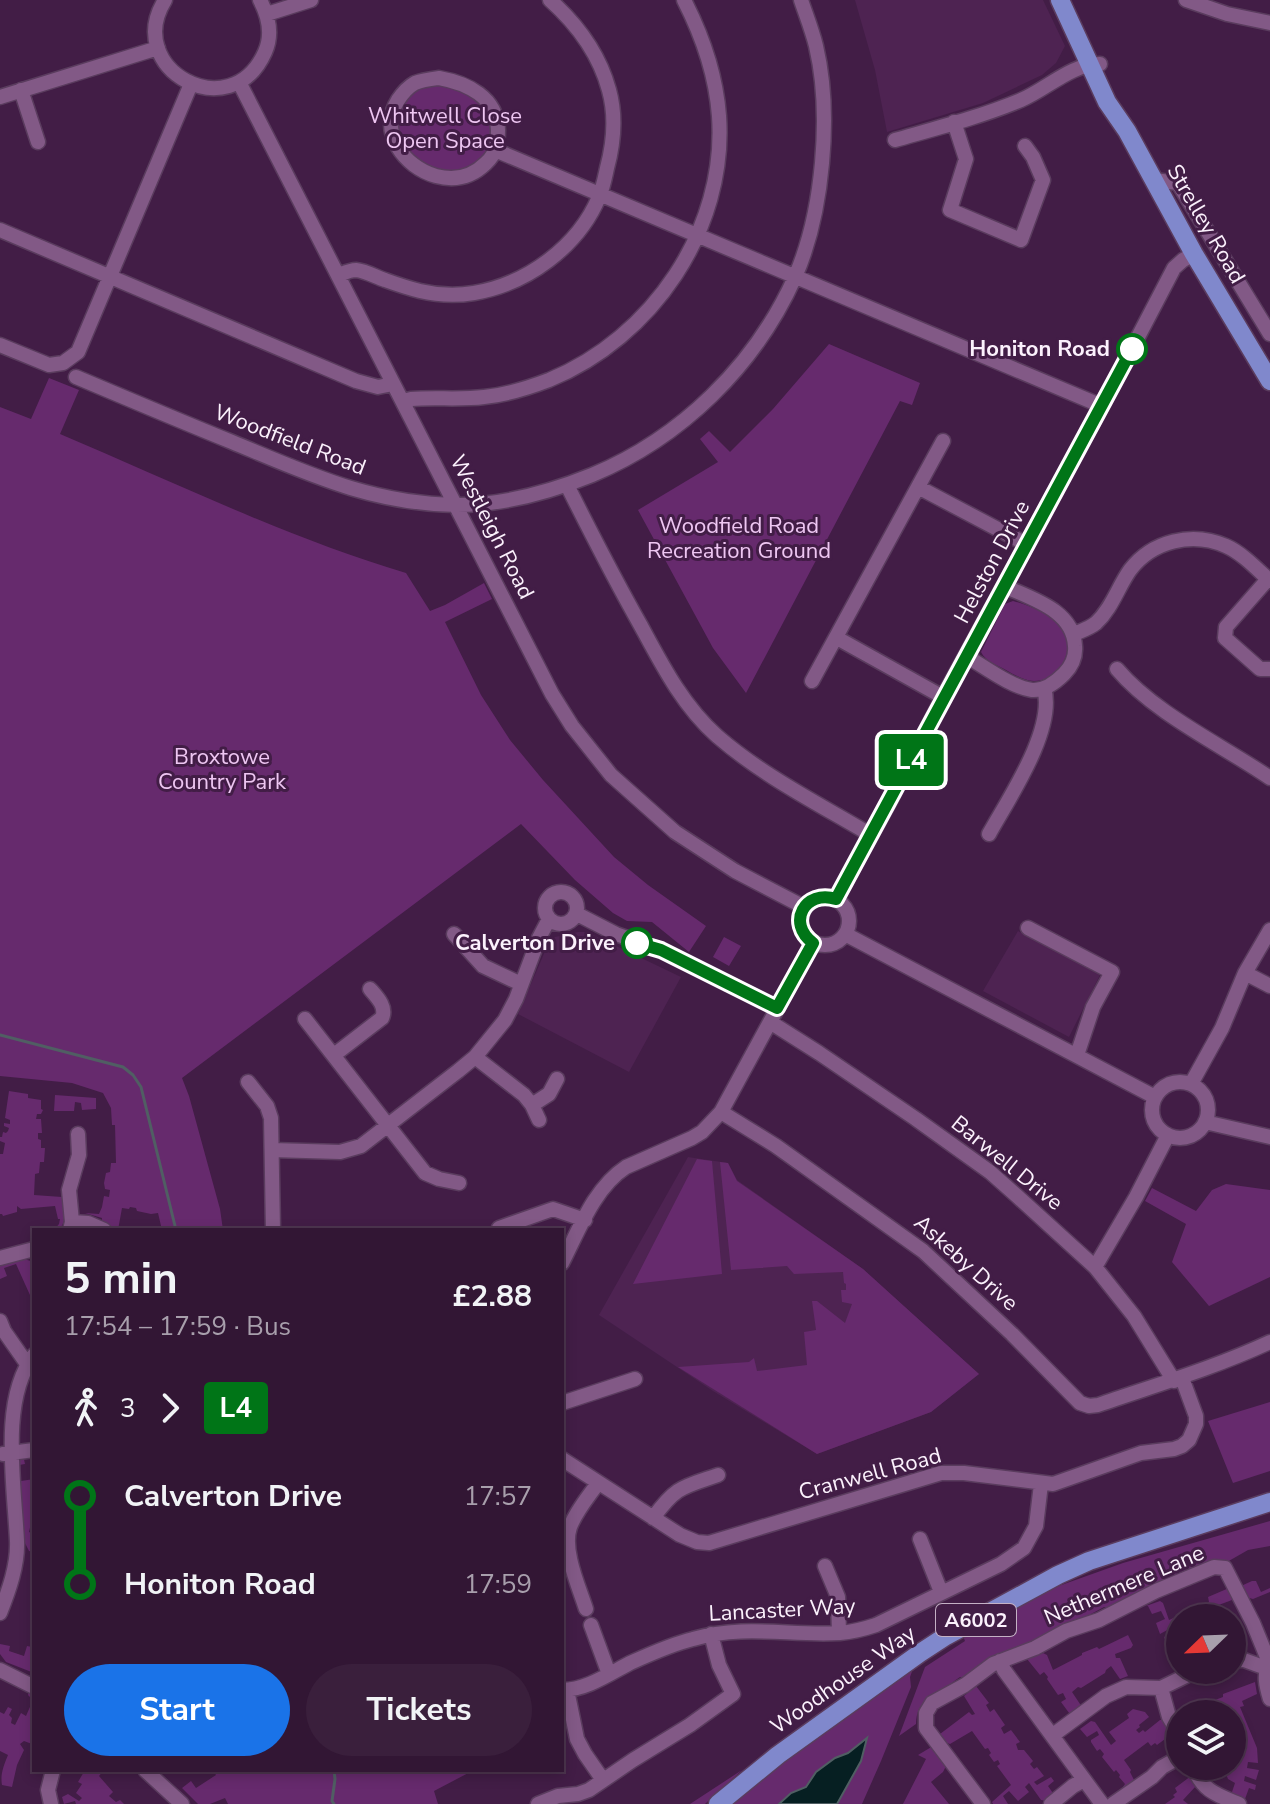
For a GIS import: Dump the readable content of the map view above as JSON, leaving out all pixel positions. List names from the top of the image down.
{
  "streets": {
    "main road": ["Strelley Road", "A6002", "Woodhouse Way"],
    "street": [
      "Woodfield Road",
      "Westleigh Road",
      "Helston Drive",
      "Barwell Drive",
      "Askeby Drive",
      "Cranwell Road",
      "Nethermere Lane",
      "Lancaster Way"
    ]
  },
  "crossings": [
    ["Strelley Road", "Helston Drive"],
    ["Woodfield Road", "Westleigh Road"],
    ["Westleigh Road", "Helston Drive"],
    ["Barwell Drive", "Askeby Drive"],
    ["Barwell Drive", "Cranwell Road"],
    ["Askeby Drive", "Cranwell Road"],
    ["Cranwell Road", "Lancaster Way"]
  ],
  "parks": ["Whitwell Close Open Space", "Woodfield Road Recreation Ground", "Broxtowe Country Park"],
  "places": ["Honiton Road", "Calverton Drive"],
  "lines": ["bus line L4"],
  "north": "bottom left",
  "page": {
    "on_map": "L4",
    "heading": ["5 min", "17:54 – 17:59 · Bus", "£2.88"],
    "legs": ["3", "L4"],
    "list": [
      {
        "name": "Calverton Drive",
        "value": "17:57"
      },
      {
        "name": "Honiton Road",
        "value": "17:59"
      }
    ],
    "buttons": ["Start", "Tickets"]
  }
}
